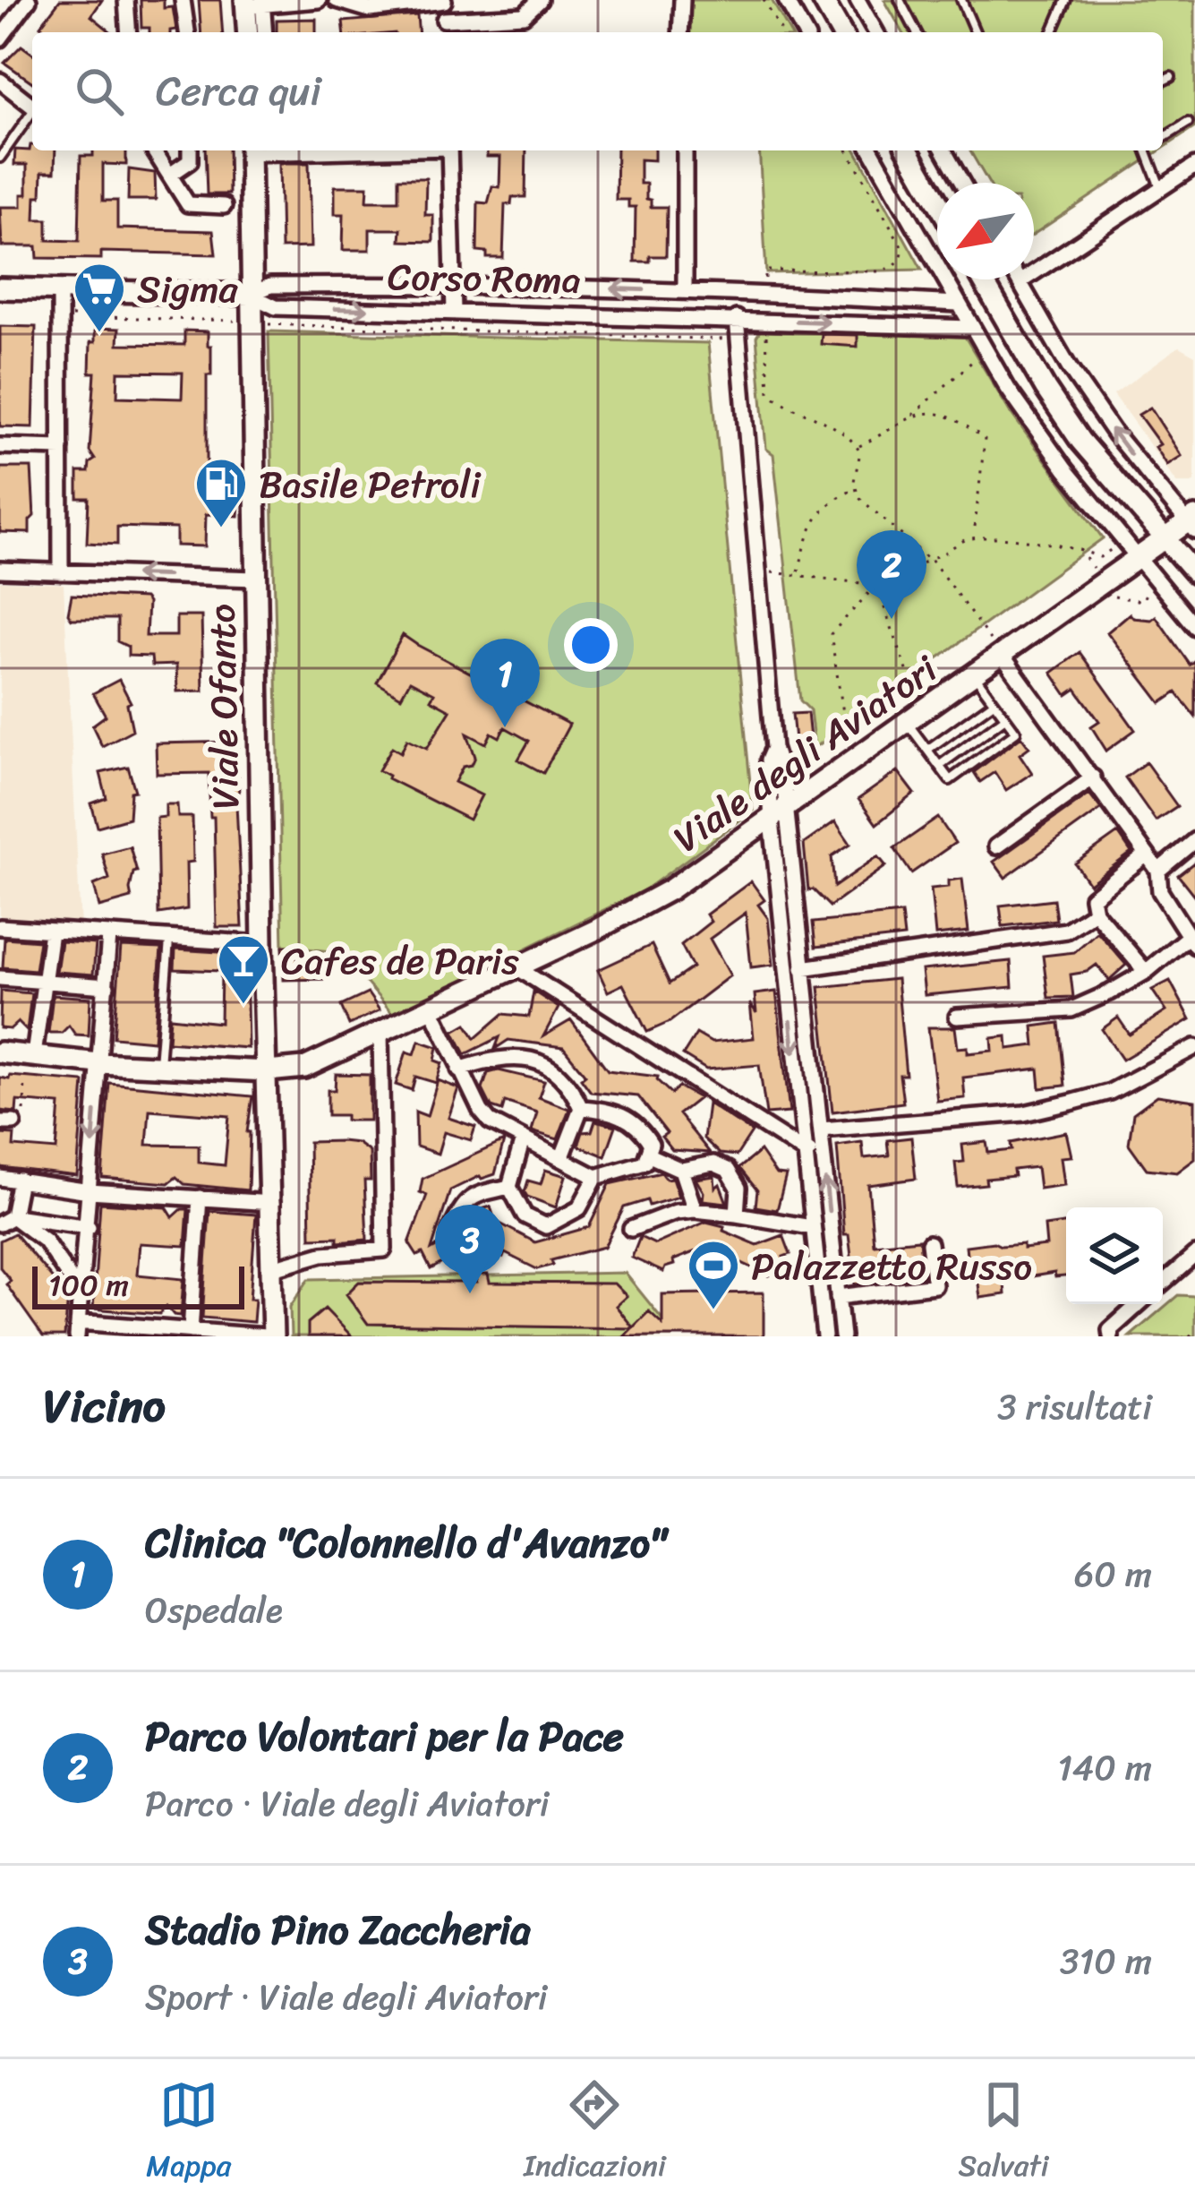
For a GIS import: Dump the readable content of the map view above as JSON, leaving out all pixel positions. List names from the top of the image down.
{
  "streets": {
    "main road": ["Corso Roma", "Viale Ofanto", "Viale degli Aviatori"]
  },
  "crossings": [
    ["Corso Roma", "Viale Ofanto"],
    ["Viale Ofanto", "Viale degli Aviatori"]
  ],
  "places": {
    "supermarket": ["Sigma"],
    "fuel station": ["Basile Petroli"],
    "bar": ["Cafes de Paris"],
    "sports": ["Palazzetto Russo"]
  },
  "scale_bar": "100 m",
  "north": "bottom left",
  "page": {
    "search": "Cerca qui",
    "pins": ["2", "1", "3"],
    "scale": "100 m",
    "heading": ["Vicino", "3 risultati"],
    "list": [
      {
        "mark": "1",
        "name": "Clinica \"Colonnello d'Avanzo\"",
        "note": "Ospedale",
        "value": "60 m"
      },
      {
        "mark": "2",
        "name": "Parco Volontari per la Pace",
        "note": "Parco · Viale degli Aviatori",
        "value": "140 m"
      },
      {
        "mark": "3",
        "name": "Stadio Pino Zaccheria",
        "note": "Sport · Viale degli Aviatori",
        "value": "310 m"
      }
    ],
    "nav": ["Mappa", "Indicazioni", "Salvati"]
  }
}
